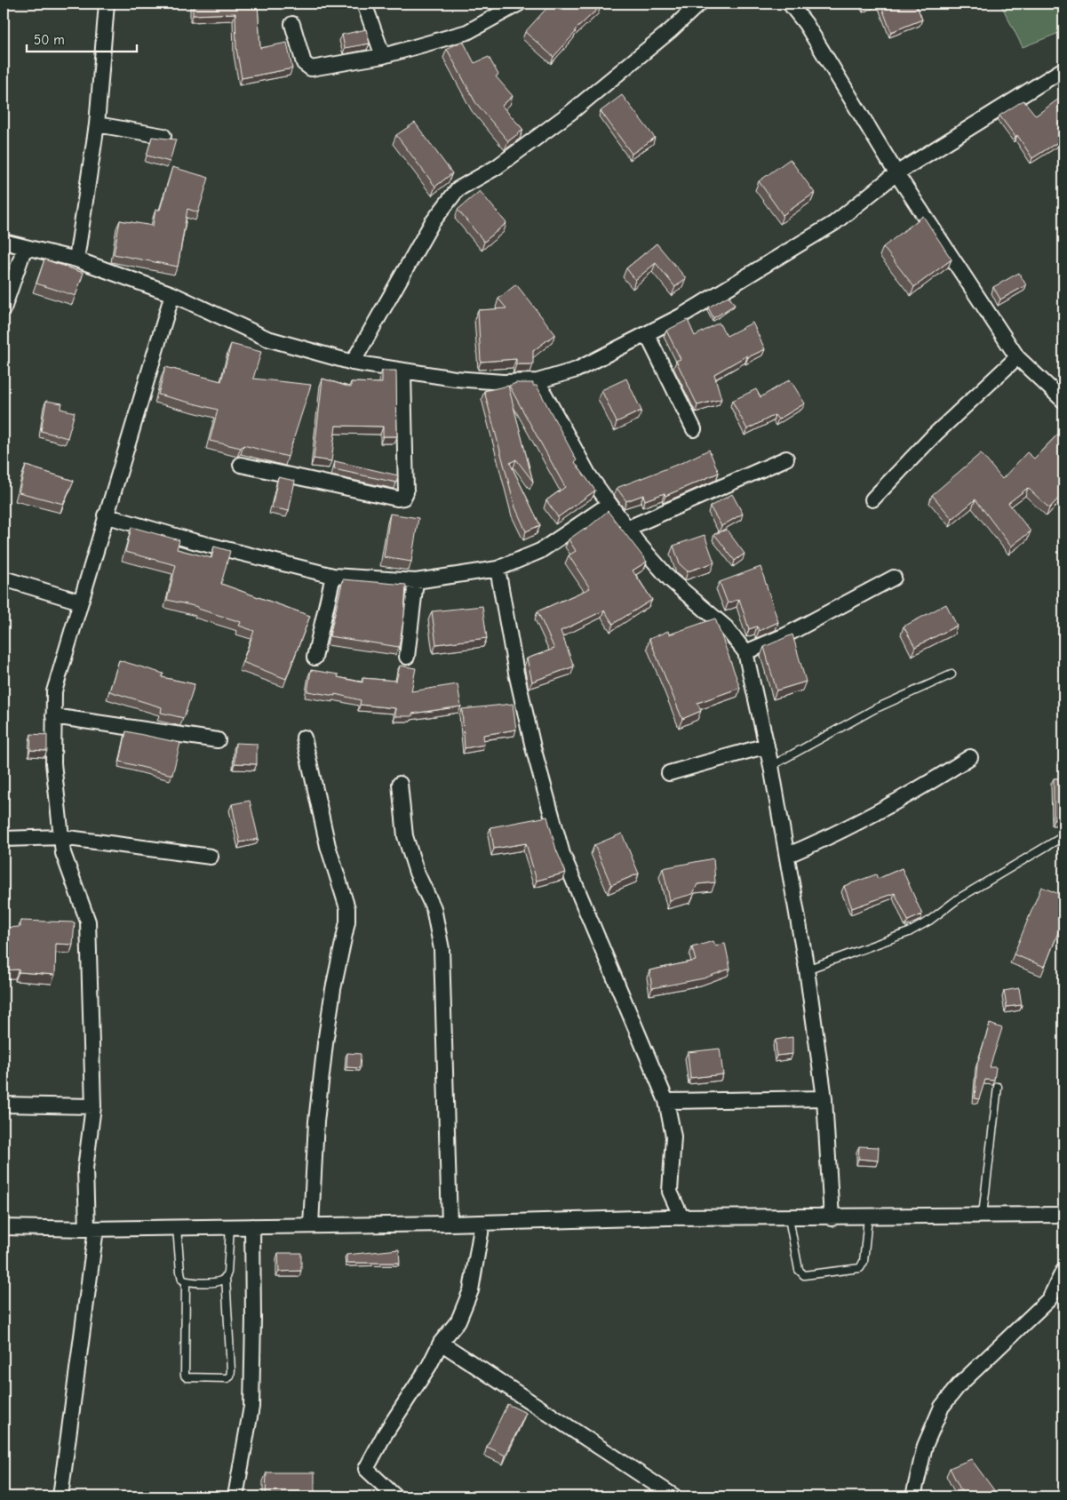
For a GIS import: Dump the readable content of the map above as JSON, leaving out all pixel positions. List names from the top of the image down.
{
  "scale_bar": "50 m"
}
